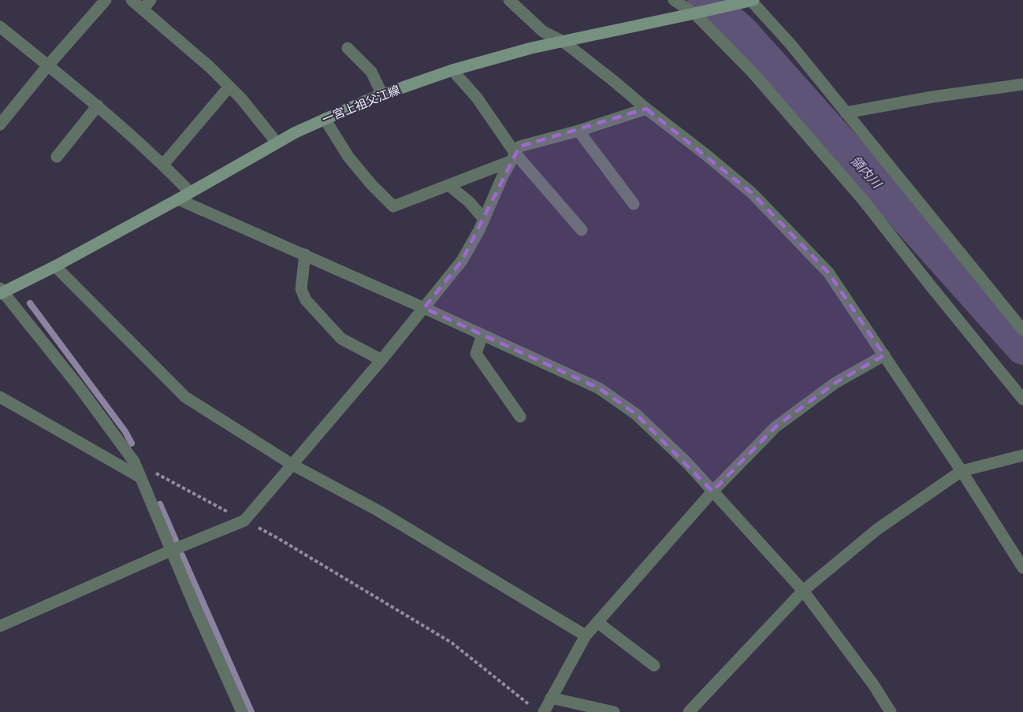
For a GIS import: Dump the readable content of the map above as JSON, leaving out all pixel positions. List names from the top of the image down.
{
  "streets": {
    "main road": ["一宮上祖父江線"]
  },
  "water": ["領内川"]
}
